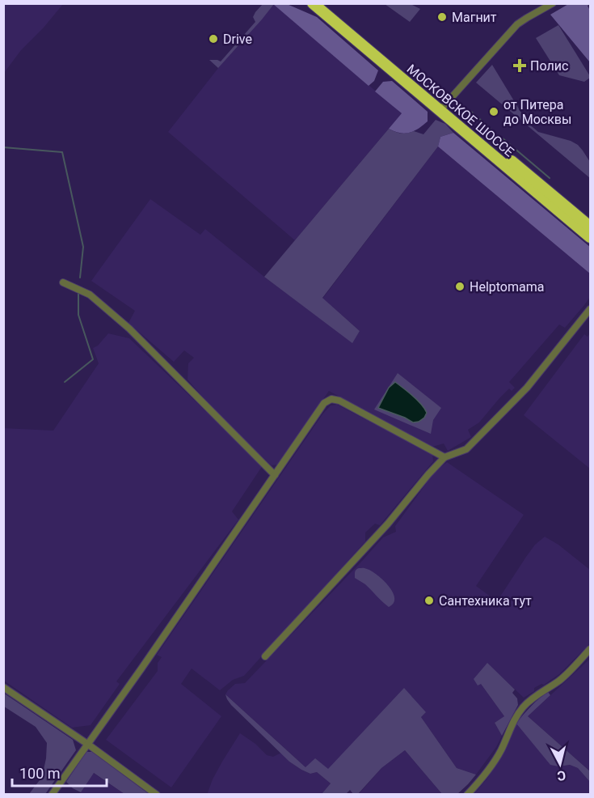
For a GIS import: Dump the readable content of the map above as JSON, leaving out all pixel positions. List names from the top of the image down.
{
  "streets": {
    "highway": ["МОСКОВСКОЕ ШОССЕ"]
  },
  "places": {
    "other": [
      "Магнит",
      "Drive",
      "от Питера до Москвы",
      "Helptomama",
      "Сантехника тут"
    ],
    "health": ["Полис"]
  },
  "scale_bar": "100 m",
  "north": "bottom"
}
